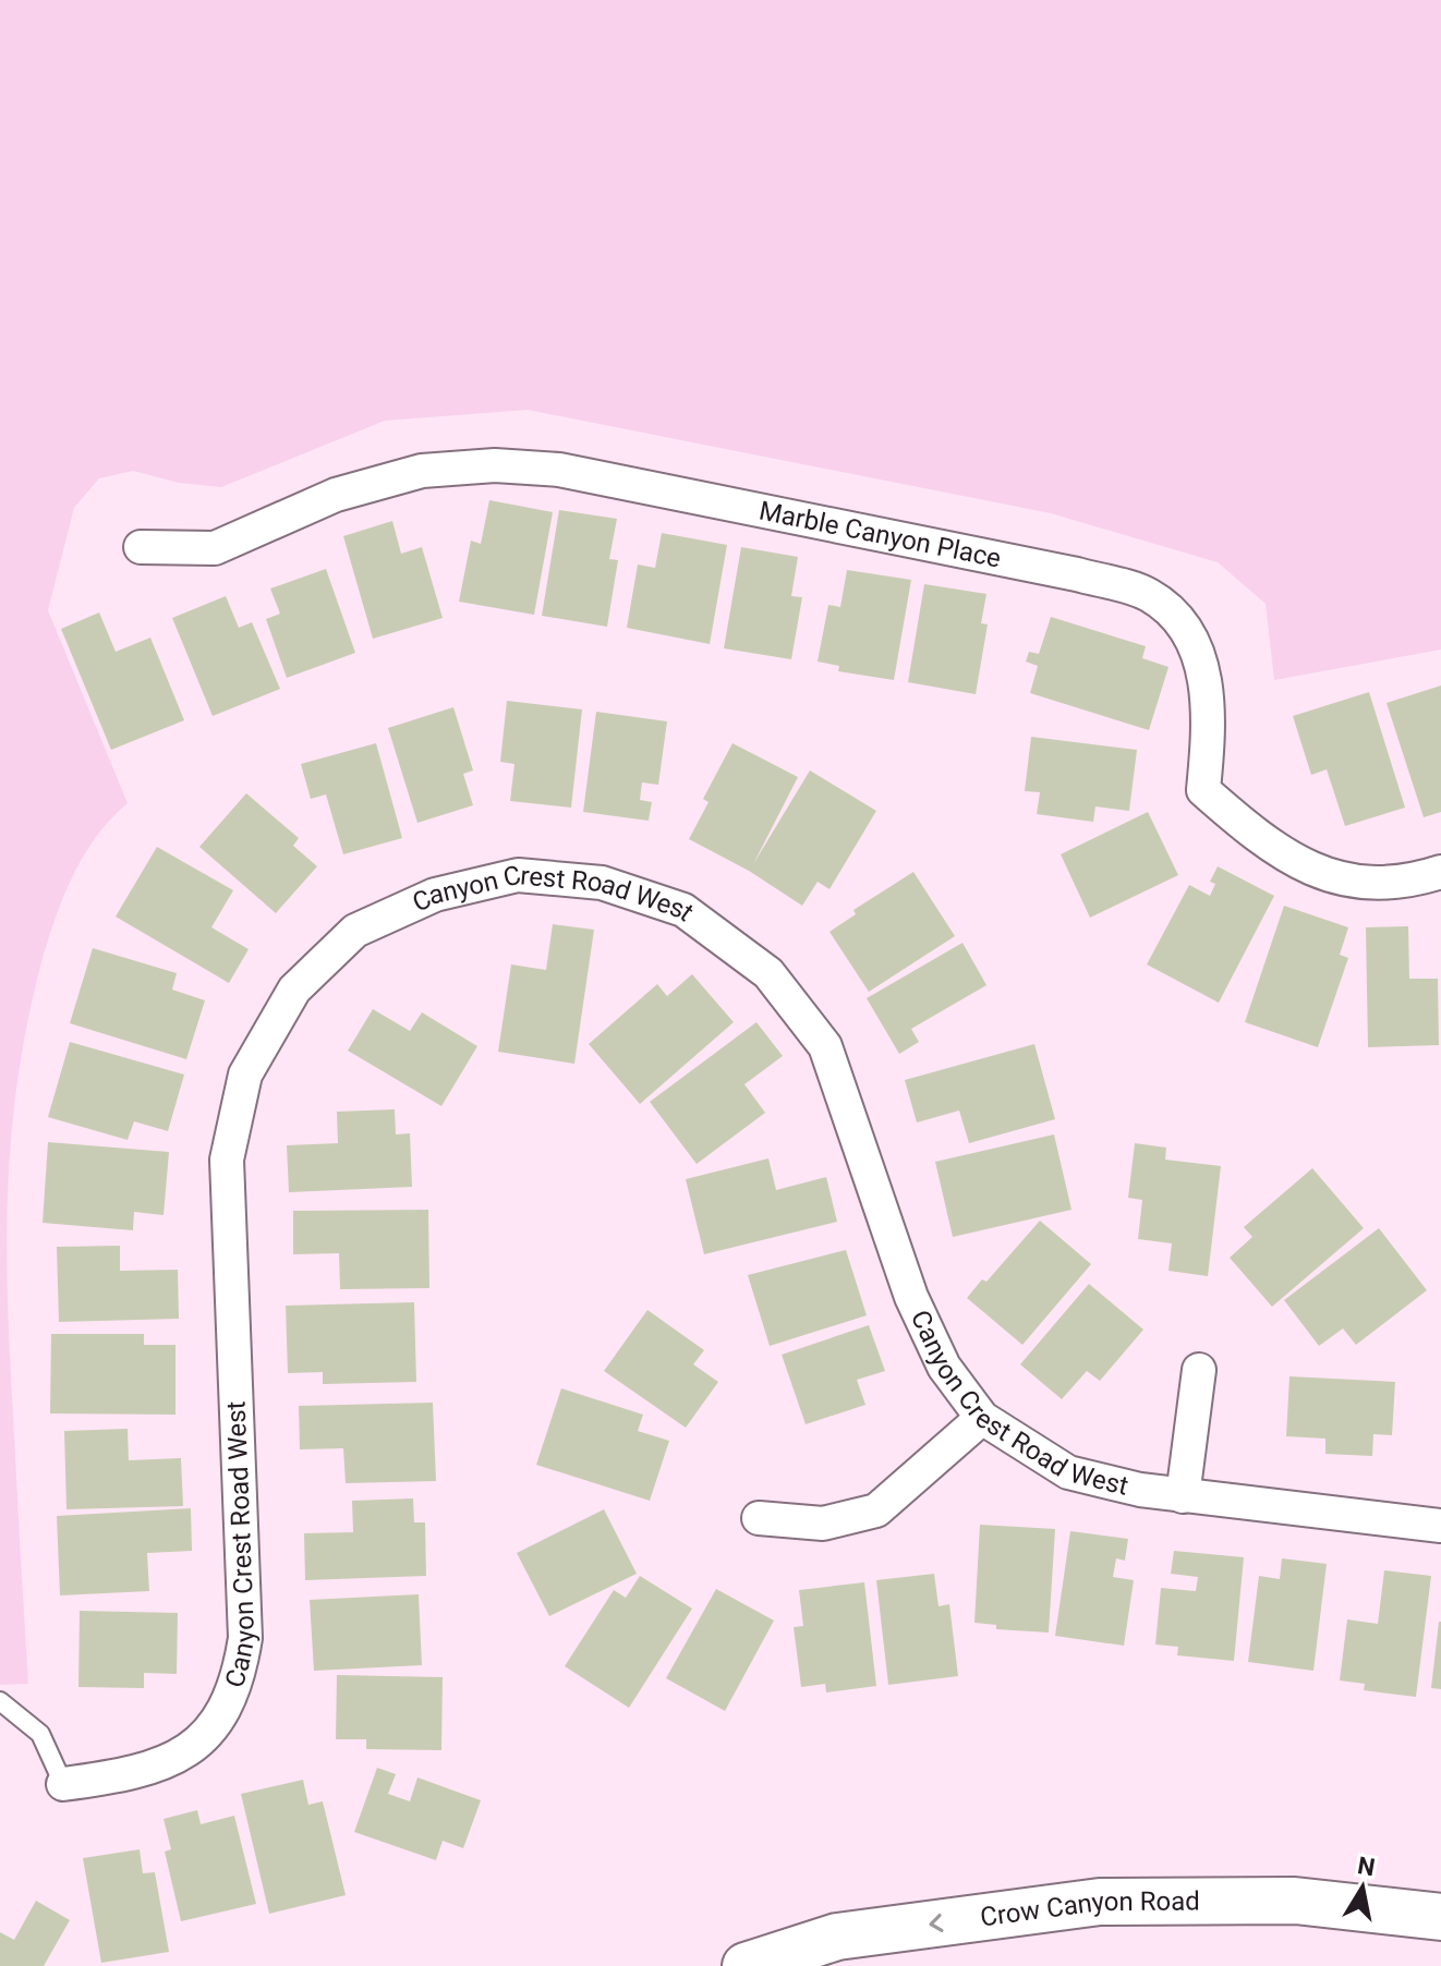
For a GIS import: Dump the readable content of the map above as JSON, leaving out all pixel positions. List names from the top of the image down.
{
  "streets": {
    "main road": ["Crow Canyon Road"],
    "street": ["Marble Canyon Place", "Canyon Crest Road West"]
  },
  "one_way": ["Crow Canyon Road"],
  "north": "top"
}
